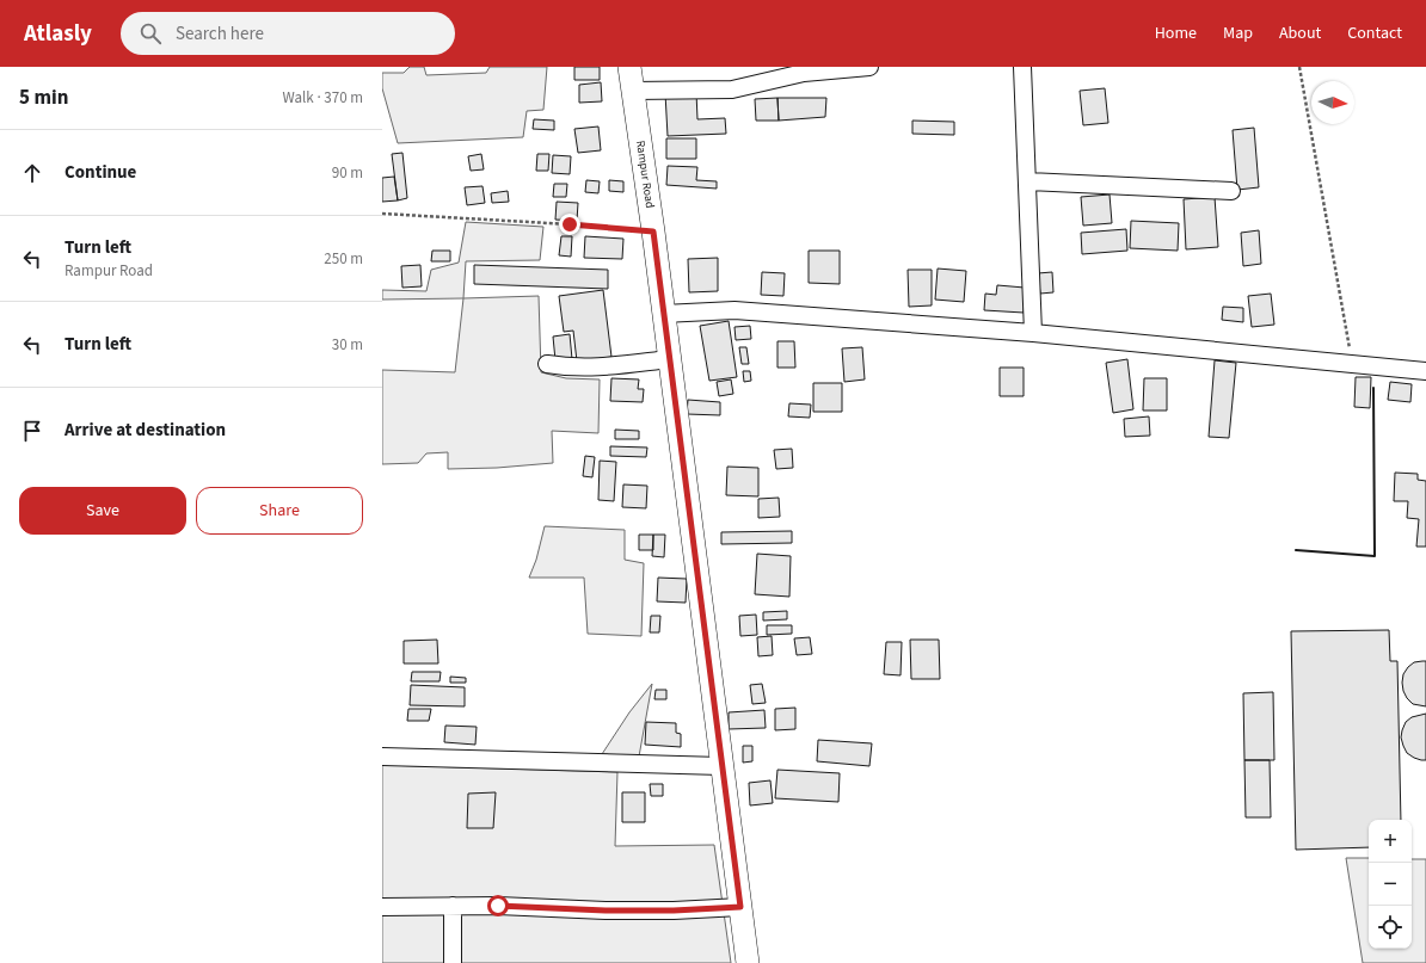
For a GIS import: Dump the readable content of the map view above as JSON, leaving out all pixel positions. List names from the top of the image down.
{
  "streets": {
    "main road": ["Rampur Road"]
  },
  "north": "right",
  "page": {
    "header": "Atlasly",
    "search": "Search here",
    "nav": [
      "Home",
      "Map",
      "About",
      "Contact"
    ],
    "heading": ["5 min", "Walk · 370 m"],
    "list": [
      ["Continue", "90 m"],
      ["Turn left", "Rampur Road", "250 m"],
      ["Turn left", "30 m"],
      "Arrive at destination"
    ],
    "buttons": ["Save", "Share"],
    "map_buttons": ["+", "−"]
  }
}
